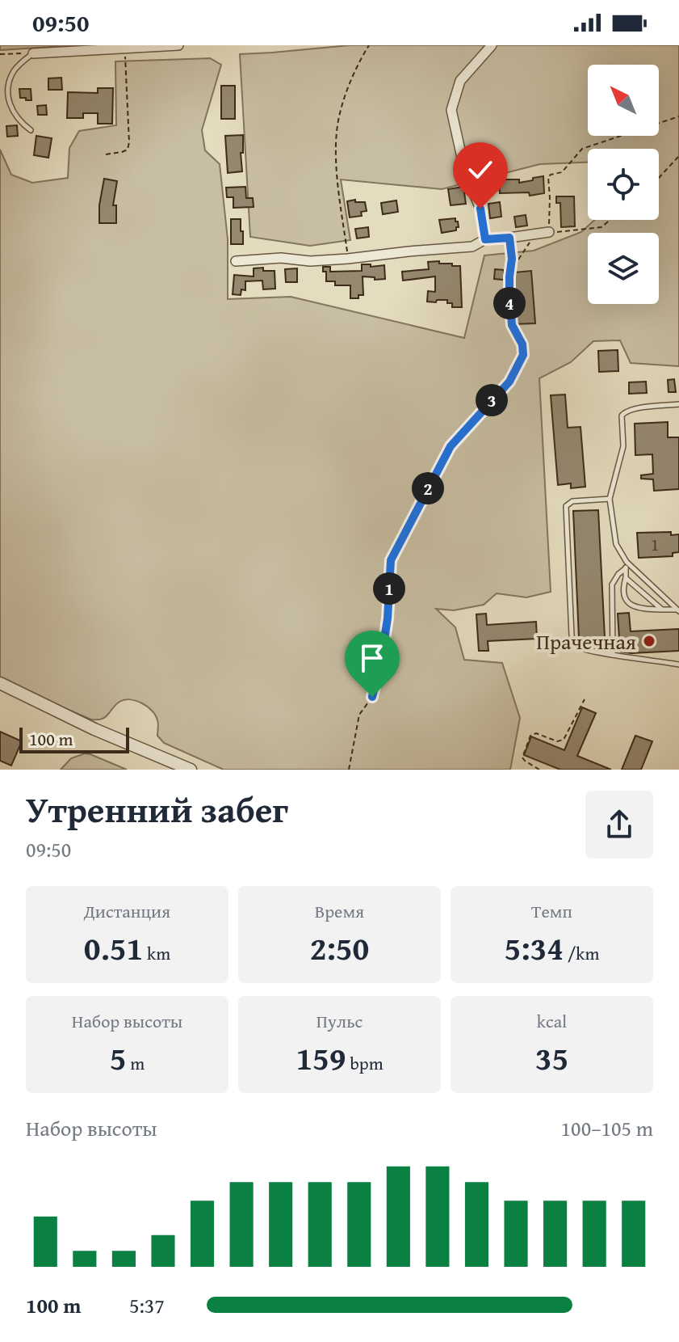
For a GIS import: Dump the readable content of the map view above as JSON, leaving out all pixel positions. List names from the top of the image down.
{
  "places": ["Прачечная"],
  "house_numbers": ["1"],
  "scale_bar": "100 m",
  "north": "top left",
  "page": {
    "status": "09:50",
    "pins": [
      "4",
      "3",
      "2",
      "1"
    ],
    "scale": "100 m",
    "heading": ["Утренний забег", "09:50"],
    "stats": [
      ["Дистанция", "0.51 km"],
      ["Время", "2:50"],
      ["Темп", "5:34 /km"],
      ["Набор высоты", "5 m"],
      ["Пульс", "159 bpm"],
      ["kcal", "35"]
    ],
    "chart": ["Набор высоты", "100–105 m"],
    "list": [
      {
        "name": "100 m",
        "note": "5:37"
      }
    ]
  }
}
